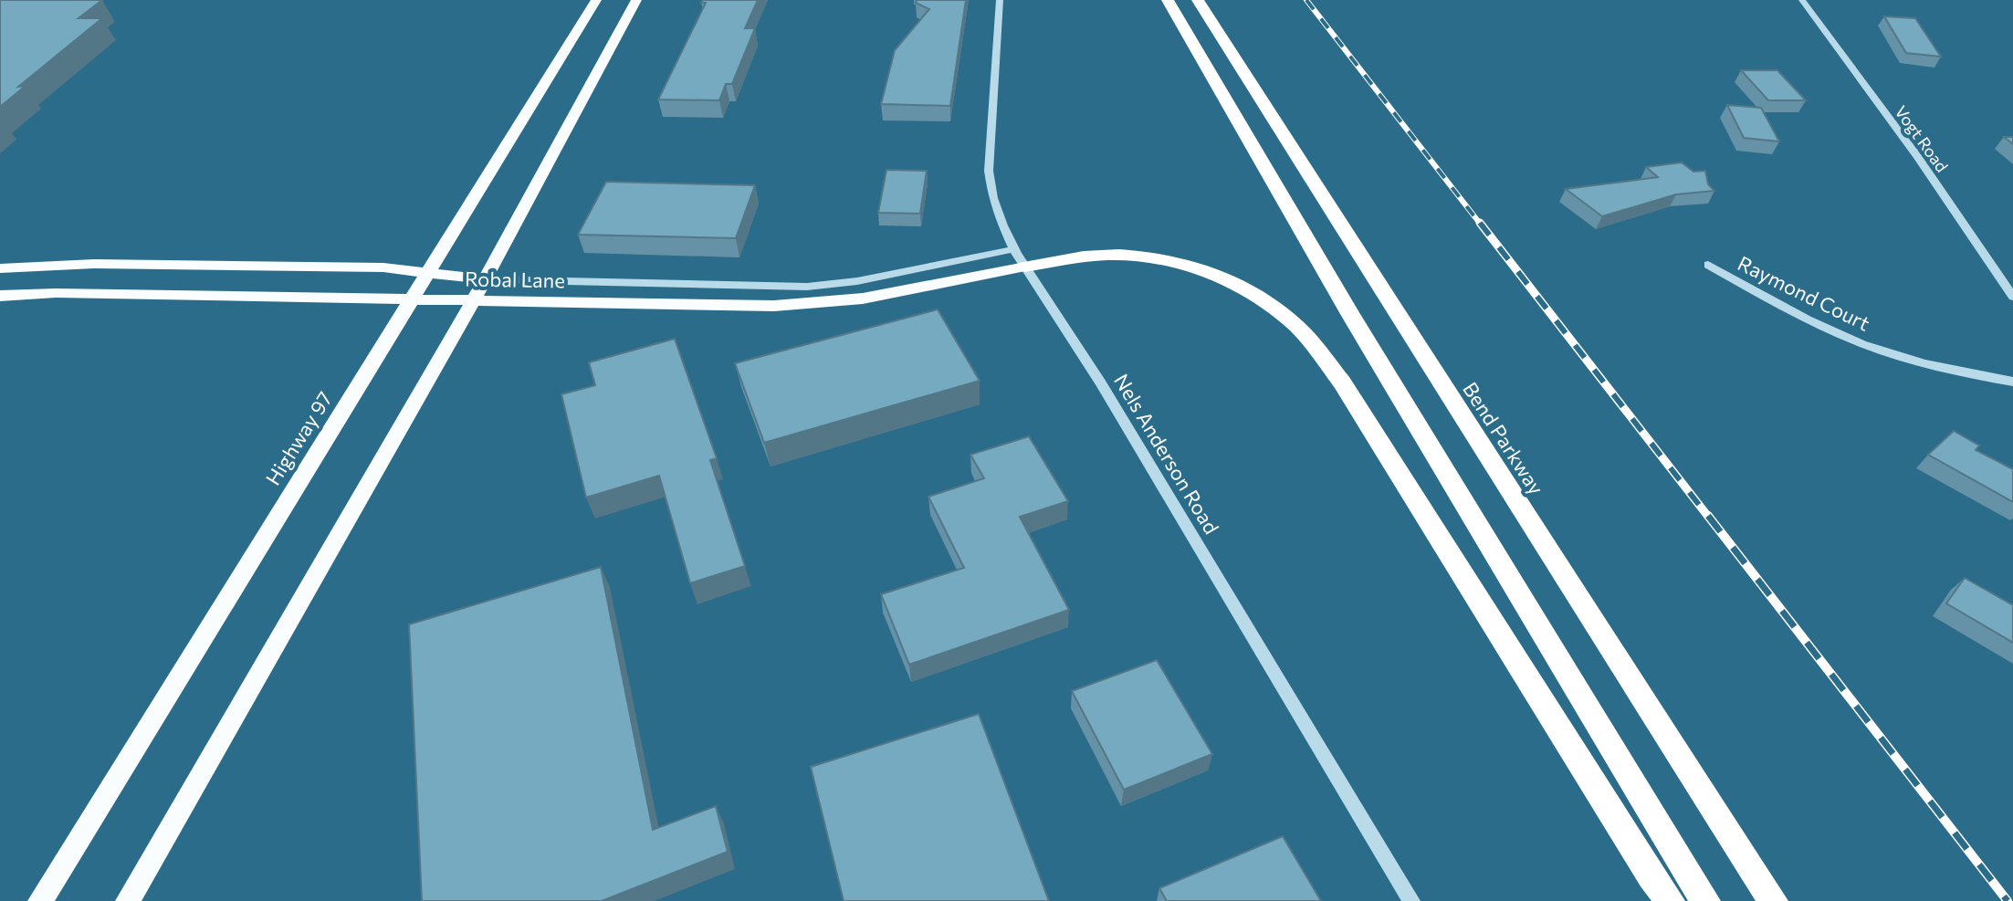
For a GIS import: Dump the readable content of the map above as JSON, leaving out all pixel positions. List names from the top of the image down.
{
  "streets": {
    "highway": ["Bend Parkway"],
    "main road": ["Robal Lane", "Highway 97"],
    "street": ["Vogt Road", "Raymond Court", "Nels Anderson Road"]
  },
  "crossings": [
    ["Robal Lane", "Highway 97"],
    ["Robal Lane", "Nels Anderson Road"]
  ]
}
